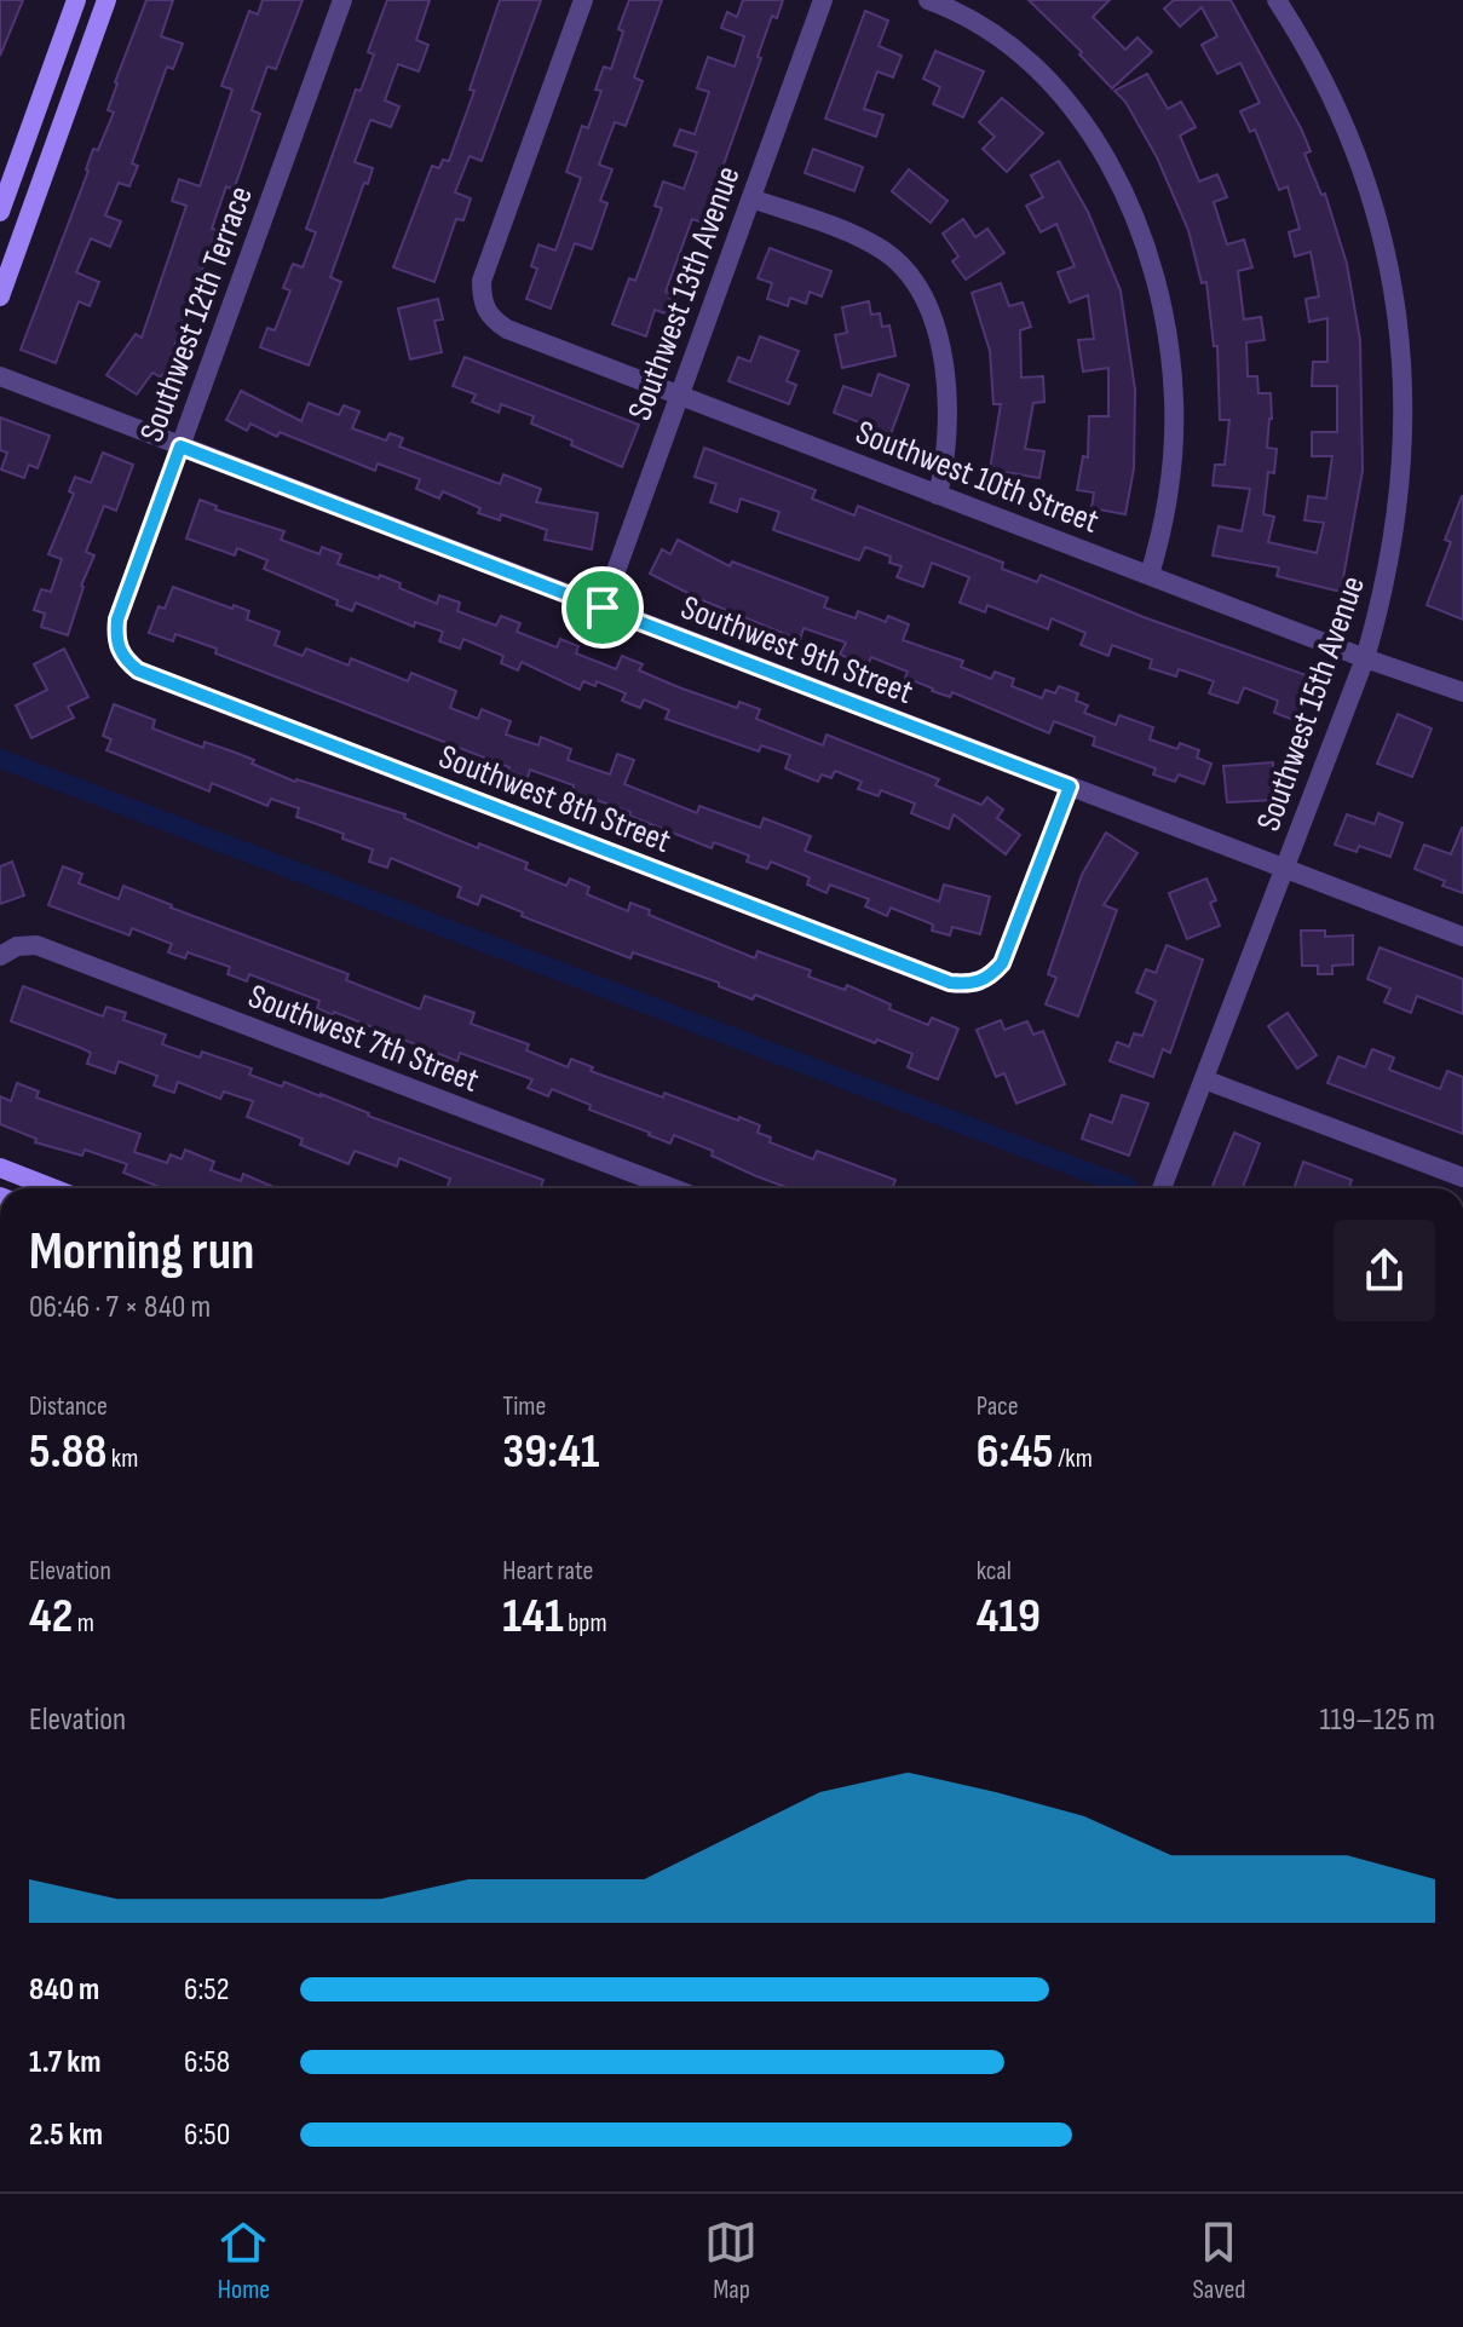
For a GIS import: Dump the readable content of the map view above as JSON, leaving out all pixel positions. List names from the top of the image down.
{
  "streets": {
    "street": [
      "Southwest 13th Avenue",
      "Southwest 12th Terrace",
      "Southwest 10th Street",
      "Southwest 9th Street",
      "Southwest 15th Avenue",
      "Southwest 8th Street",
      "Southwest 7th Street"
    ]
  },
  "crossings": [
    ["Southwest 13th Avenue", "Southwest 10th Street"],
    ["Southwest 13th Avenue", "Southwest 9th Street"],
    ["Southwest 12th Terrace", "Southwest 9th Street"],
    ["Southwest 12th Terrace", "Southwest 8th Street"],
    ["Southwest 10th Street", "Southwest 15th Avenue"],
    ["Southwest 9th Street", "Southwest 15th Avenue"],
    ["Southwest 9th Street", "Southwest 8th Street"]
  ],
  "page": {
    "heading": ["Morning run", "06:46 · 7 × 840 m"],
    "stats": [
      ["Distance", "5.88 km"],
      ["Time", "39:41"],
      ["Pace", "6:45 /km"],
      ["Elevation", "42 m"],
      ["Heart rate", "141 bpm"],
      ["kcal", "419"]
    ],
    "chart": ["Elevation", "119–125 m"],
    "list": [
      {
        "name": "840 m",
        "note": "6:52"
      },
      {
        "name": "1.7 km",
        "note": "6:58"
      },
      {
        "name": "2.5 km",
        "note": "6:50"
      }
    ],
    "tabs": ["Home", "Map", "Saved"]
  }
}
